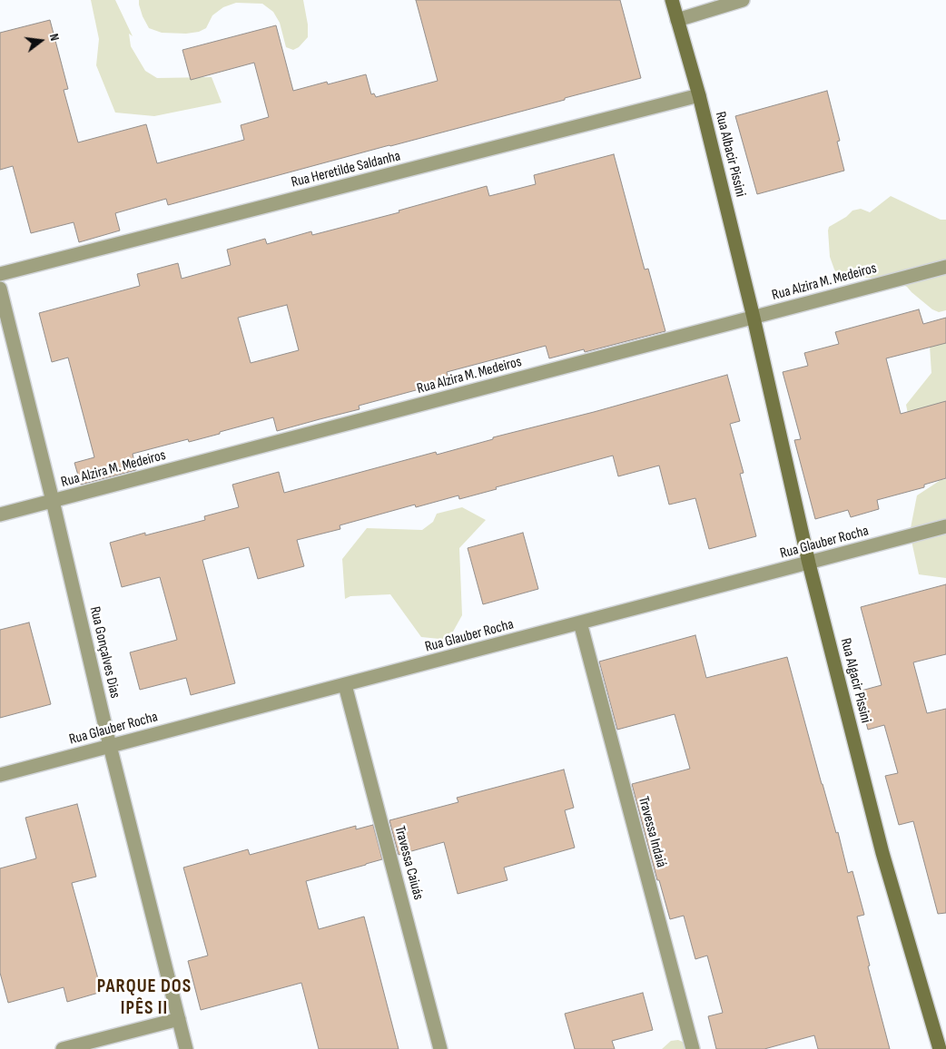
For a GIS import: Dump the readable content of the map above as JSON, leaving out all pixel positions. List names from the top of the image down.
{
  "streets": {
    "street": [
      "Rua Albacir Pissini",
      "Rua Heretilde Saldanha",
      "Rua Alzira M. Medeiros",
      "Rua Glauber Rocha",
      "Rua Gonçalves Dias",
      "Rua Algacir Pissini",
      "Travessa Indaiá",
      "Travessa Caiuás"
    ]
  },
  "crossings": [
    ["Rua Albacir Pissini", "Rua Heretilde Saldanha"],
    ["Rua Albacir Pissini", "Rua Alzira M. Medeiros"],
    ["Rua Albacir Pissini", "Rua Algacir Pissini"],
    ["Rua Alzira M. Medeiros", "Rua Gonçalves Dias"],
    ["Rua Alzira M. Medeiros", "Rua Algacir Pissini"],
    ["Rua Glauber Rocha", "Rua Gonçalves Dias"],
    ["Rua Glauber Rocha", "Rua Algacir Pissini"],
    ["Rua Glauber Rocha", "Travessa Indaiá"],
    ["Rua Glauber Rocha", "Travessa Caiuás"]
  ],
  "districts": ["PARQUE DOS IPÊS II"],
  "north": "right"
}
